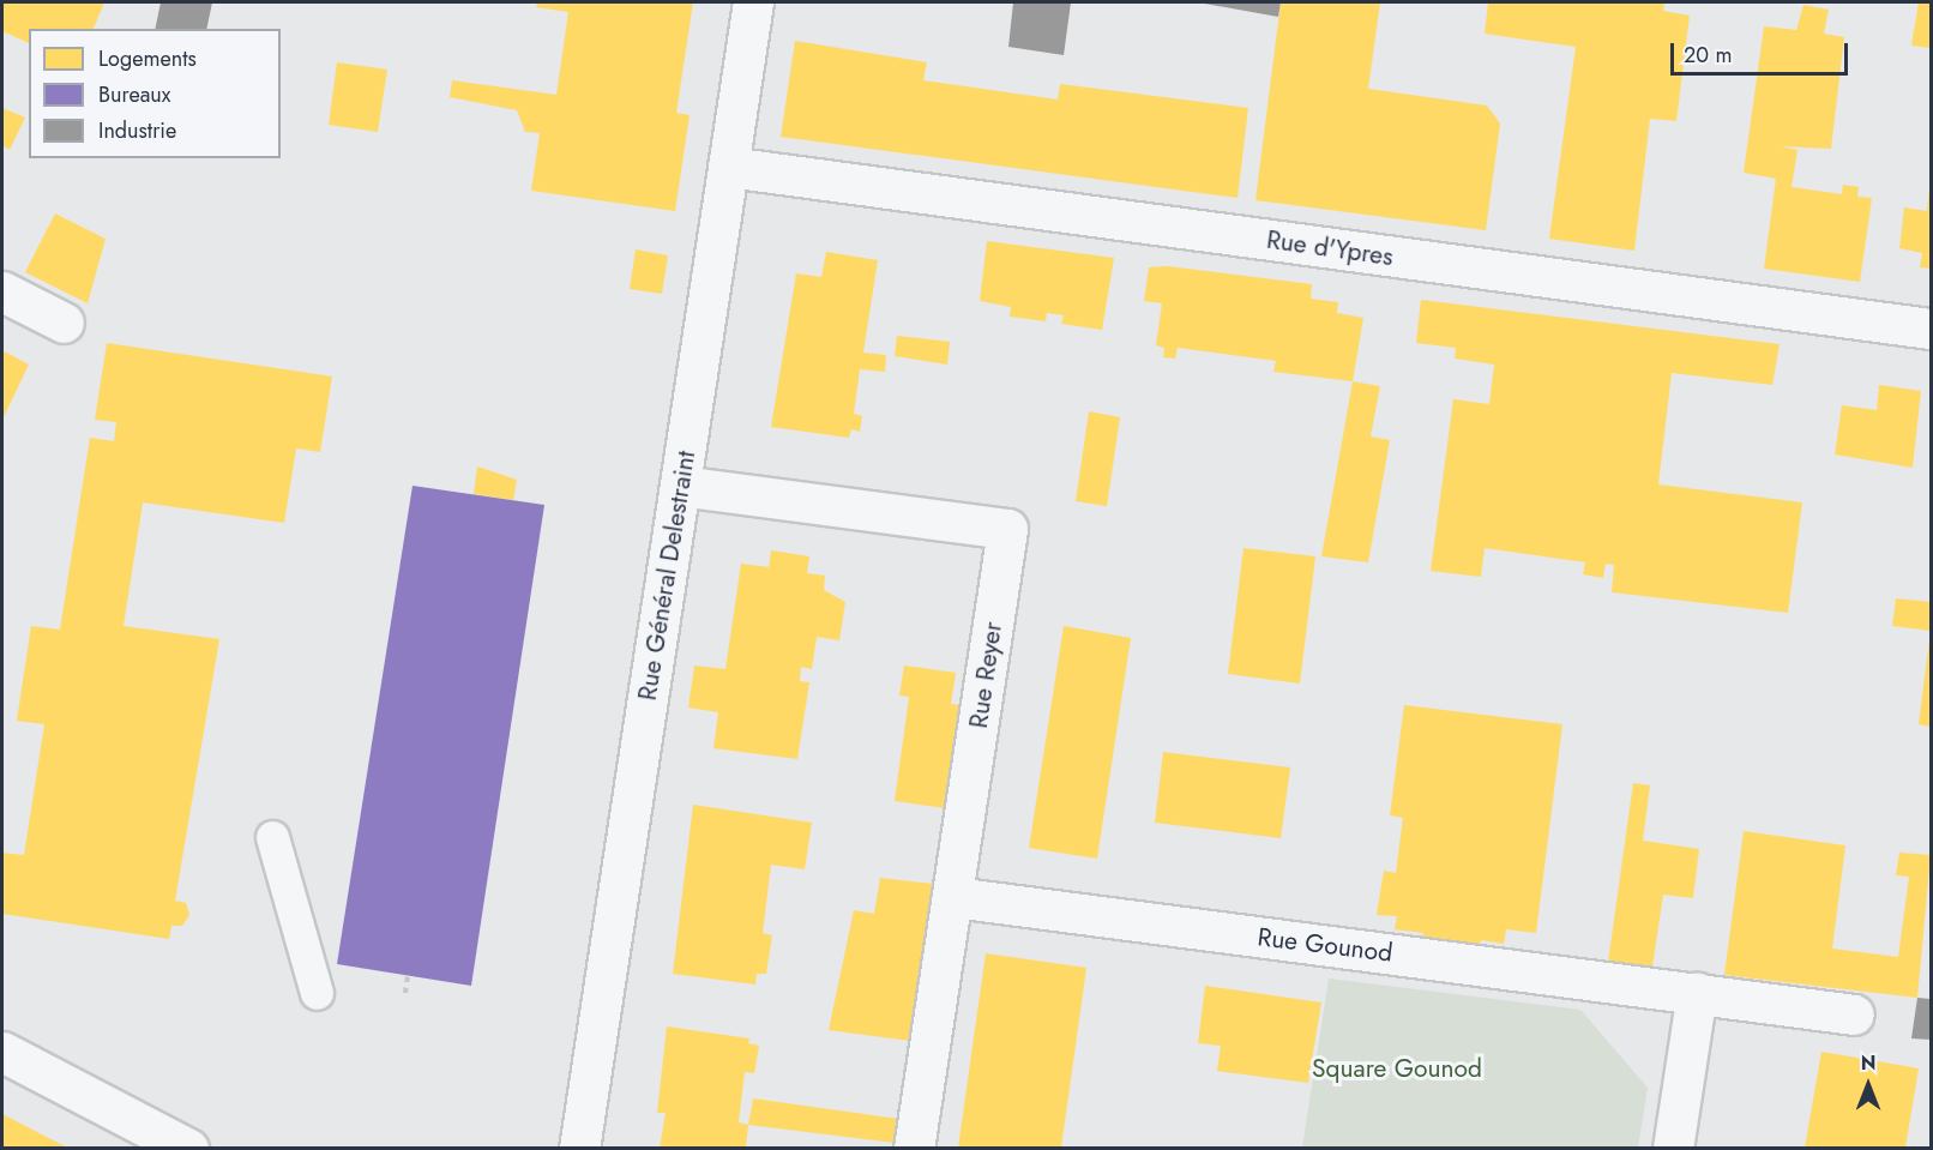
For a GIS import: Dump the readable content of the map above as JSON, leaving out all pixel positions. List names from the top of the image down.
{
  "streets": {
    "street": [
      "Rue d'Ypres",
      "Rue Général Delestraint",
      "Rue Reyer",
      "Rue Gounod"
    ]
  },
  "crossings": [
    ["Rue d'Ypres", "Rue Général Delestraint"],
    ["Rue Général Delestraint", "Rue Reyer"],
    ["Rue Reyer", "Rue Gounod"]
  ],
  "parks": ["Square Gounod"],
  "legend": ["Logements", "Bureaux", "Industrie"],
  "scale_bar": "20 m",
  "north": "top"
}
